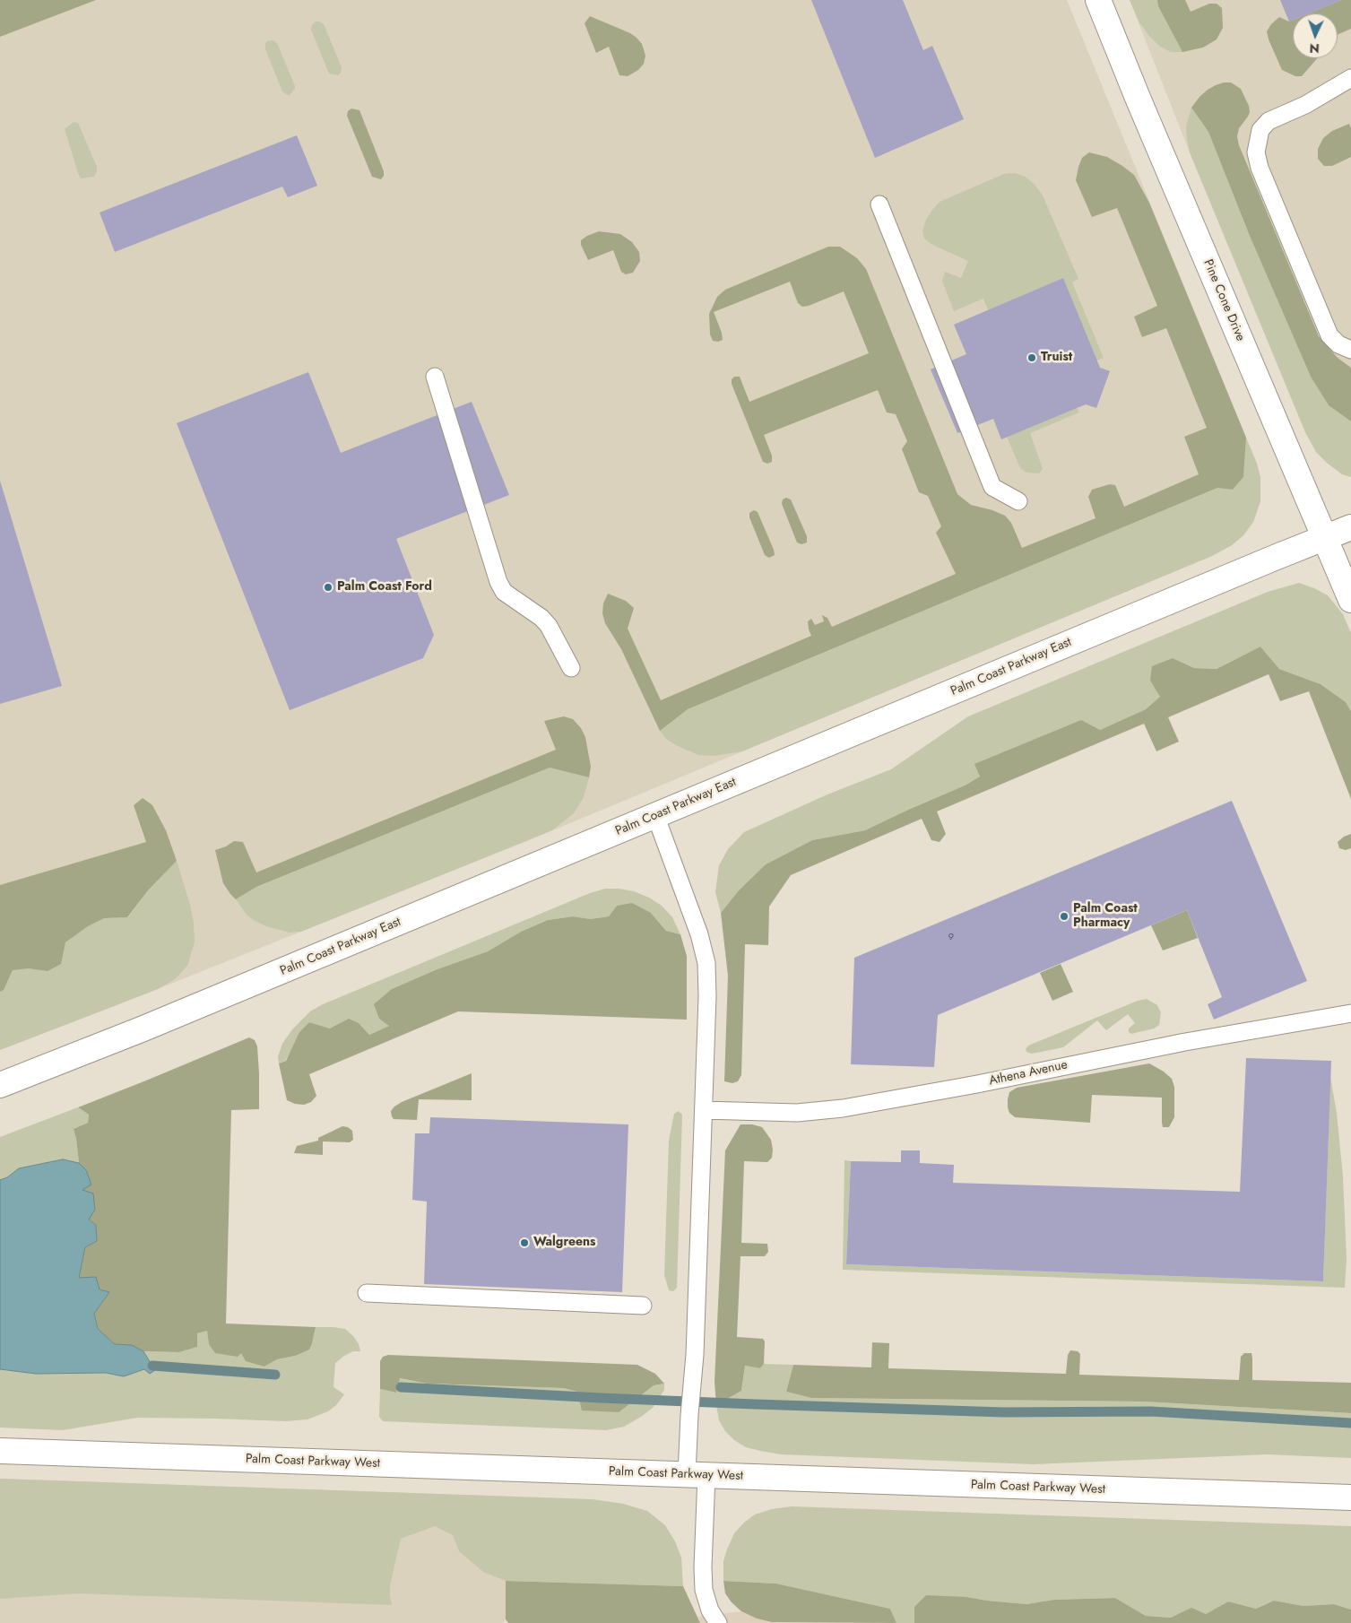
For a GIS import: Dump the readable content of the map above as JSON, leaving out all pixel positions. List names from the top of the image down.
{
  "streets": {
    "main road": ["Pine Cone Drive", "Palm Coast Parkway East", "Palm Coast Parkway West"],
    "lane": ["Athena Avenue"]
  },
  "crossings": [
    ["Pine Cone Drive", "Palm Coast Parkway East"]
  ],
  "places": [
    "Truist",
    "Palm Coast Ford",
    "Palm Coast Pharmacy",
    "Walgreens"
  ],
  "house_numbers": ["9"],
  "north": "bottom"
}
